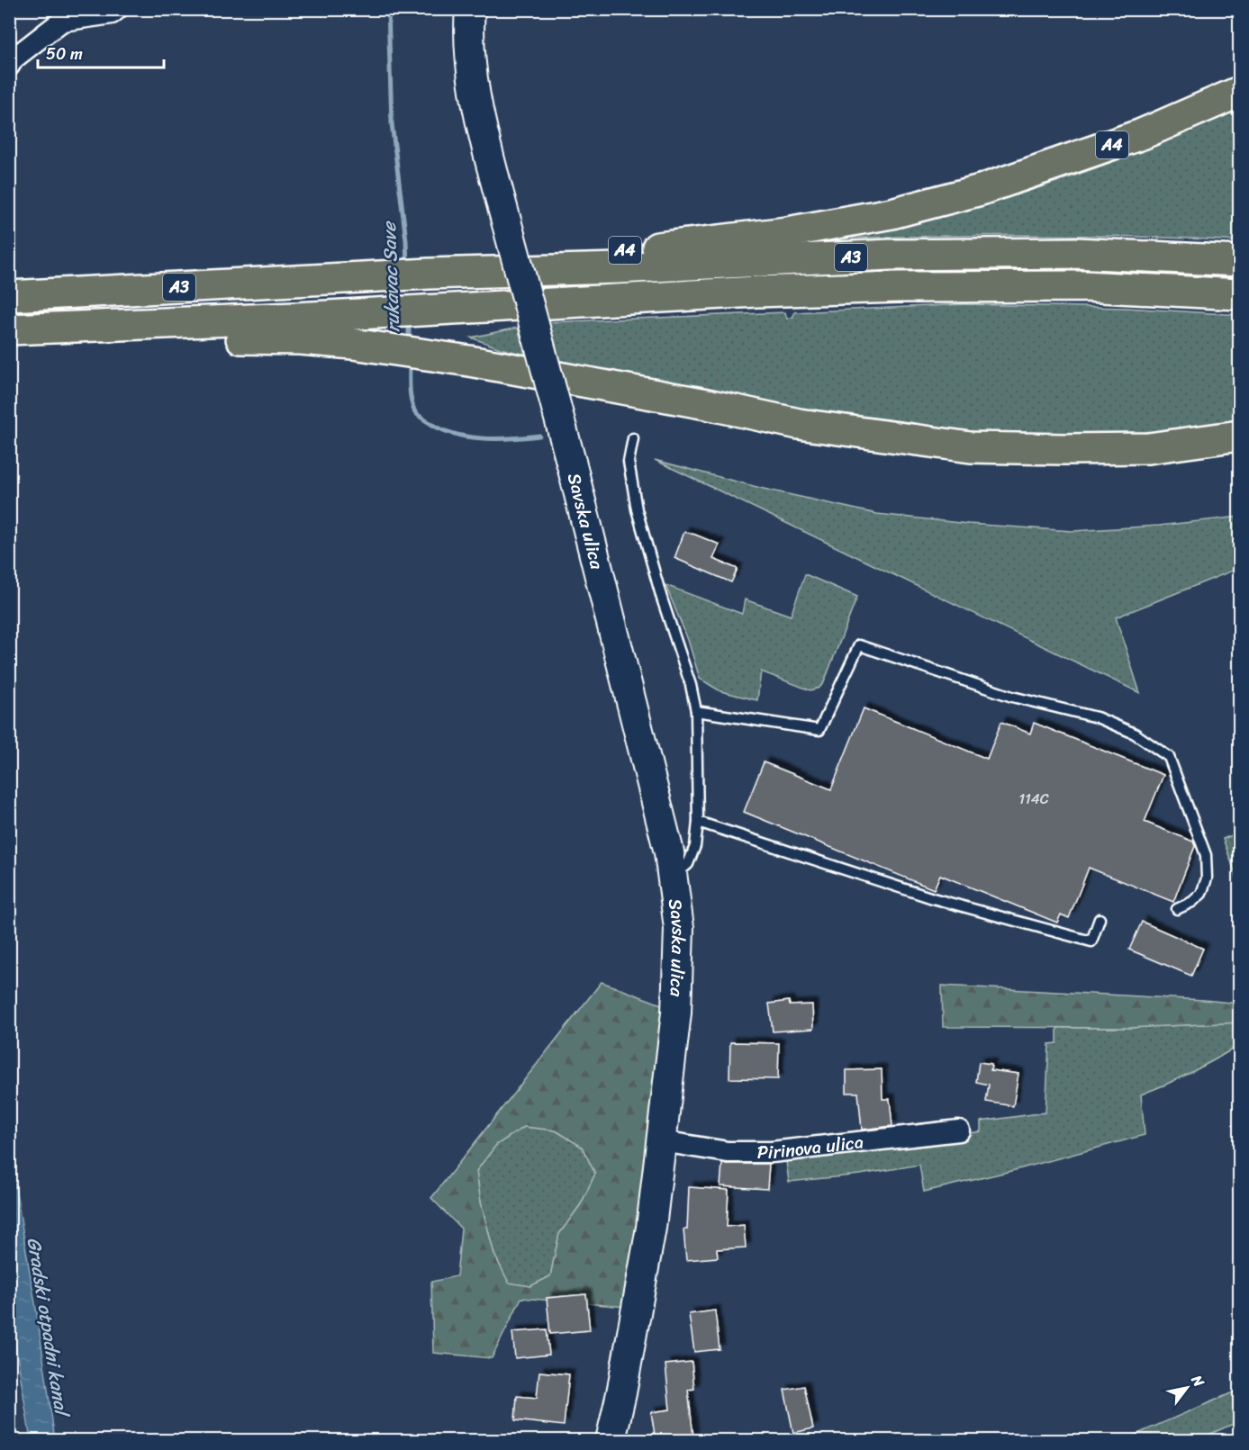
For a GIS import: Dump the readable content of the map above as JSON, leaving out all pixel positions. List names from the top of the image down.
{
  "streets": {
    "highway": ["A4", "A3"],
    "main road": ["Savska ulica"],
    "street": ["Pirinova ulica"]
  },
  "crossings": [
    ["A4", "A3"],
    ["Savska ulica", "Pirinova ulica"]
  ],
  "water": ["rukavac Save", "Gradski otpadni kanal"],
  "house_numbers": ["114C"],
  "scale_bar": "50 m",
  "north": "top right"
}
